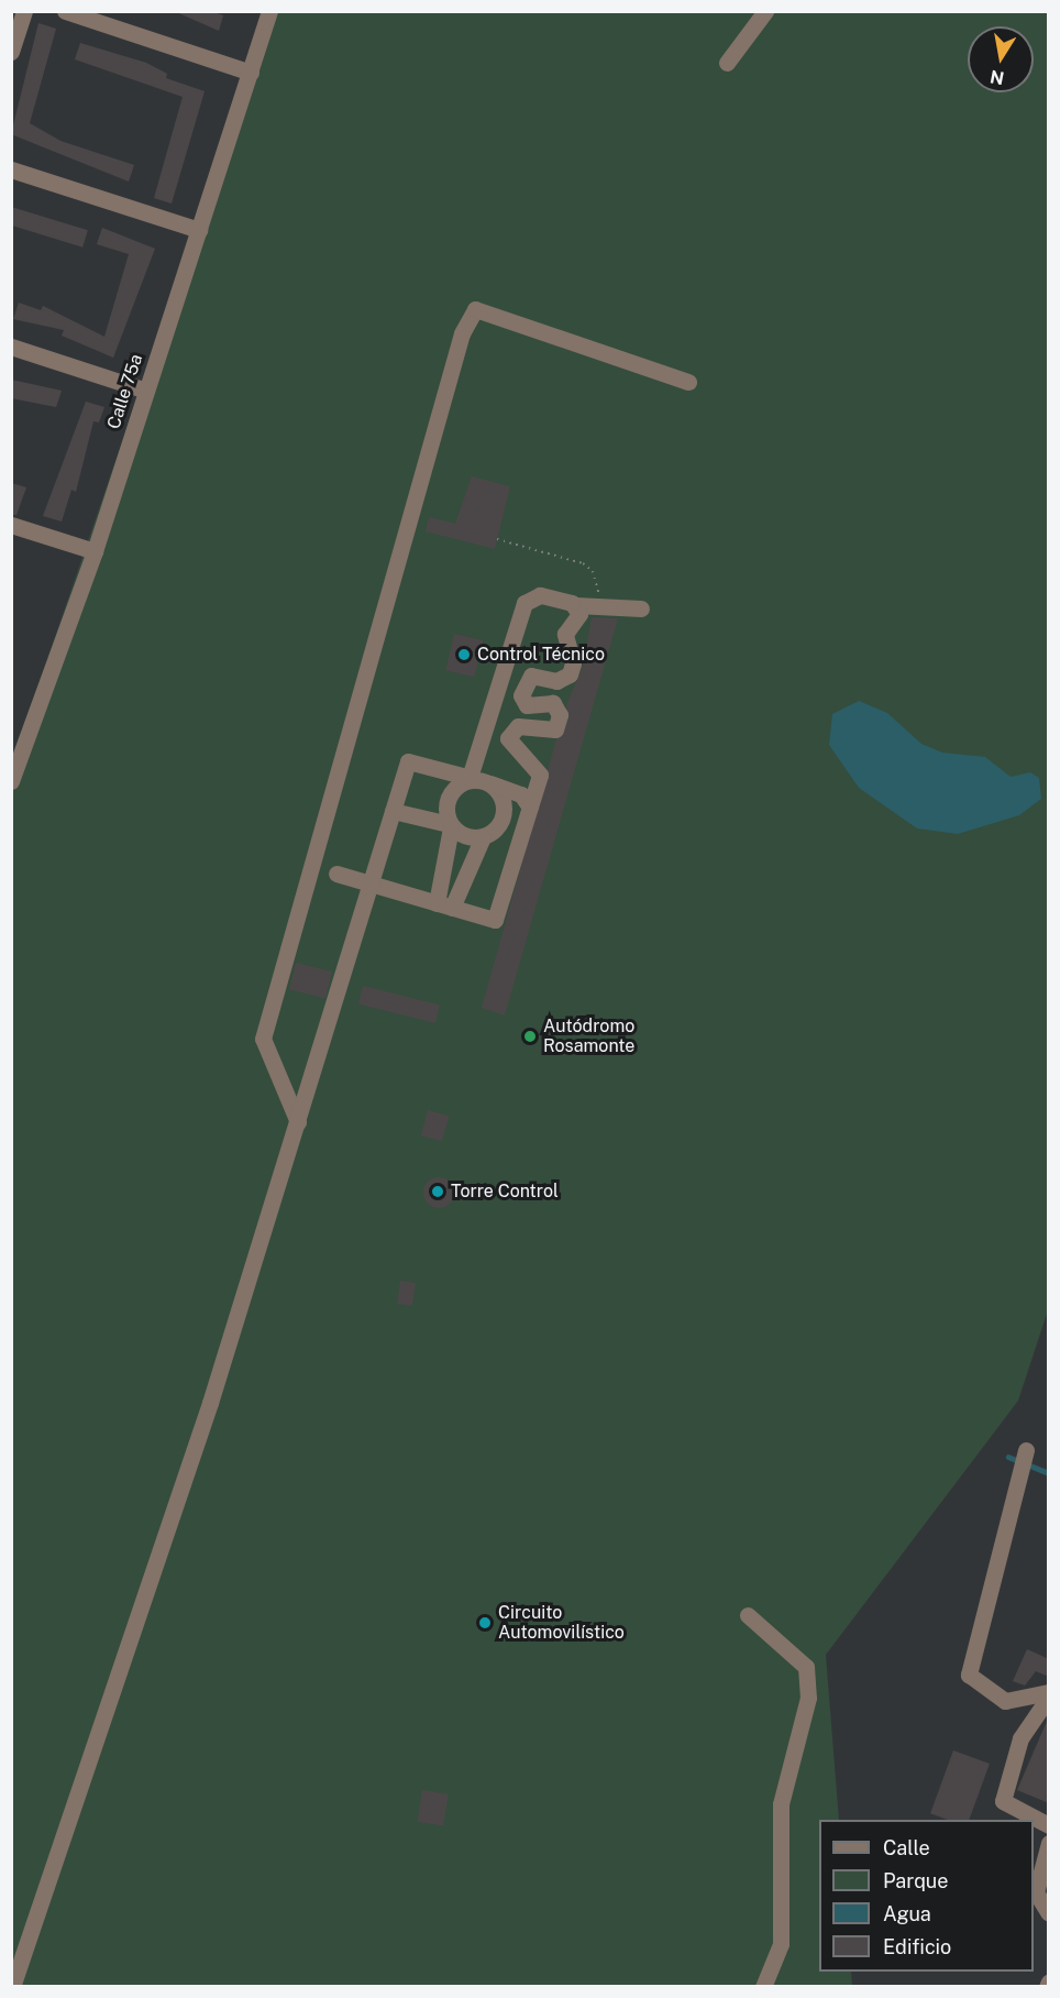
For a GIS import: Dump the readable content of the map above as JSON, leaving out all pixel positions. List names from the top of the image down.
{
  "streets": {
    "street": ["Calle 75a"]
  },
  "places": [
    "Control Técnico",
    "Autódromo Rosamonte",
    "Torre Control",
    "Circuito Automovilístico"
  ],
  "legend": [
    "Calle",
    "Parque",
    "Agua",
    "Edificio"
  ],
  "north": "bottom"
}
